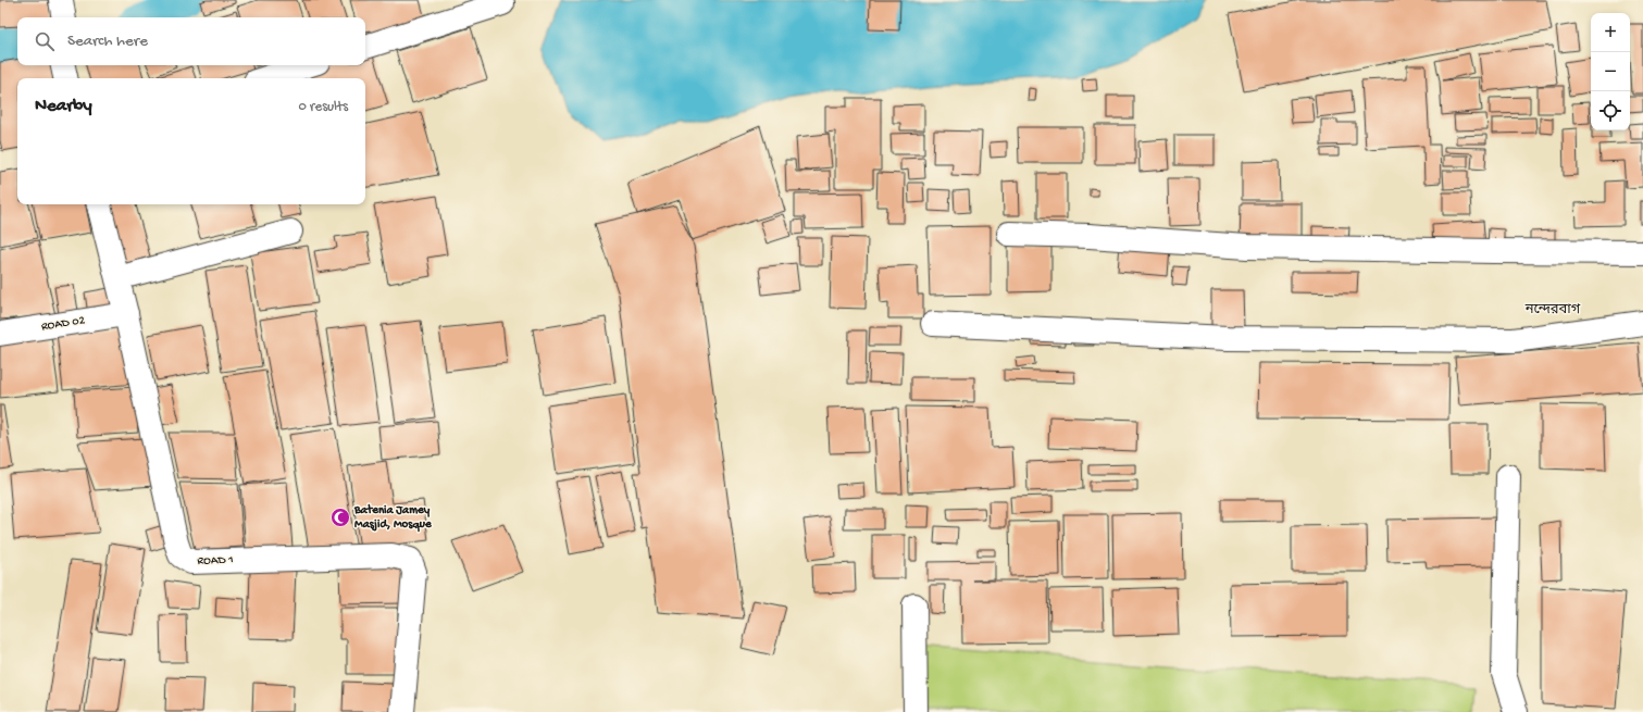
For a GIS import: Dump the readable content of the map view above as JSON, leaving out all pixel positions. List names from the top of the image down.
{
  "streets": {
    "street": ["ROAD 02", "ROAD 1"]
  },
  "crossings": [
    ["ROAD 02", "ROAD 1"]
  ],
  "districts": ["নন্দেরবাগ"],
  "places": {
    "mosque": ["Batenia Jamey Masjid, Mosque"]
  },
  "page": {
    "map_buttons": ["+", "−"],
    "search": "Search here",
    "heading": ["Nearby", "0 results"]
  }
}
